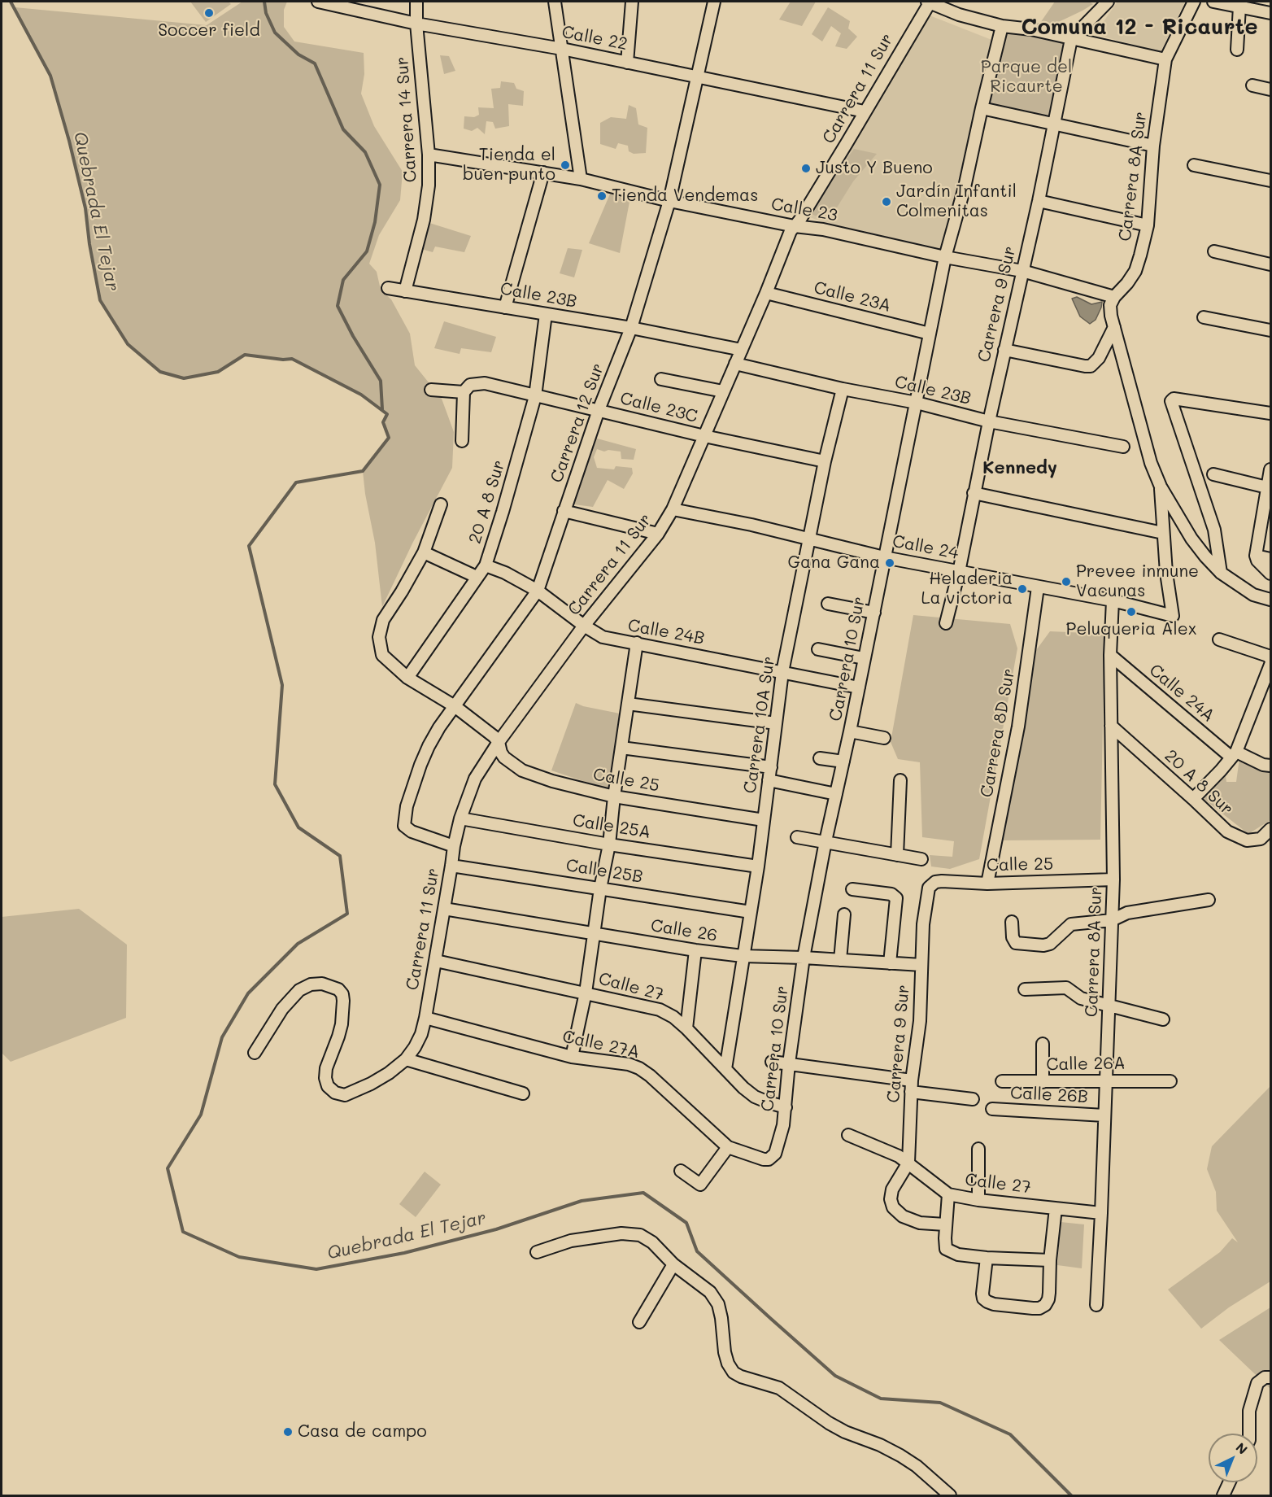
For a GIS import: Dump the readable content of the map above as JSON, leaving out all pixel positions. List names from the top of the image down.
{
  "streets": {
    "street": [
      "Calle 22",
      "Carrera 11 Sur",
      "Carrera 14 Sur",
      "Carrera 8A Sur",
      "Calle 23",
      "Calle 23B",
      "Calle 23A",
      "Carrera 9 Sur",
      "Calle 23C",
      "Carrera 12 Sur",
      "20 A 8 Sur",
      "Calle 24",
      "Calle 24B",
      "Carrera 10 Sur",
      "Calle 24A",
      "Carrera 10A Sur",
      "Carrera 8D Sur",
      "Calle 25",
      "Calle 25A",
      "Calle 25B",
      "Calle 26",
      "Calle 27",
      "Calle 27A",
      "Calle 26A",
      "Calle 26B"
    ]
  },
  "crossings": [
    ["Calle 22", "Carrera 11 Sur"],
    ["Calle 22", "Carrera 14 Sur"],
    ["Calle 22", "Carrera 12 Sur"],
    ["Carrera 11 Sur", "Calle 23"],
    ["Carrera 11 Sur", "Calle 23B"],
    ["Carrera 11 Sur", "Calle 23A"],
    ["Carrera 11 Sur", "Calle 23C"],
    ["Carrera 11 Sur", "Carrera 12 Sur"],
    ["Carrera 11 Sur", "Calle 24"],
    ["Carrera 11 Sur", "Calle 24B"],
    ["Carrera 11 Sur", "Calle 25"],
    ["Carrera 11 Sur", "Calle 25A"],
    ["Carrera 11 Sur", "Calle 25B"],
    ["Carrera 11 Sur", "Calle 26"],
    ["Carrera 11 Sur", "Calle 27"],
    ["Carrera 11 Sur", "Calle 27A"],
    ["Carrera 14 Sur", "Calle 23"],
    ["Carrera 14 Sur", "Calle 23B"],
    ["Carrera 8A Sur", "Calle 23"],
    ["Carrera 8A Sur", "20 A 8 Sur"],
    ["Carrera 8A Sur", "Calle 24"],
    ["Carrera 8A Sur", "Calle 24A"],
    ["Carrera 8A Sur", "Calle 25"],
    ["Carrera 8A Sur", "Calle 27"],
    ["Carrera 8A Sur", "Calle 26A"],
    ["Carrera 8A Sur", "Calle 26B"],
    ["Calle 23", "Carrera 9 Sur"],
    ["Calle 23", "Carrera 12 Sur"],
    ["Calle 23", "Carrera 10 Sur"],
    ["Calle 23B", "Carrera 9 Sur"],
    ["Calle 23B", "Carrera 12 Sur"],
    ["Calle 23B", "20 A 8 Sur"],
    ["Calle 23B", "Carrera 10 Sur"],
    ["Calle 23B", "Carrera 10A Sur"],
    ["Calle 23A", "Carrera 10 Sur"],
    ["Carrera 9 Sur", "Calle 24"],
    ["Carrera 9 Sur", "Calle 25"],
    ["Carrera 9 Sur", "Calle 26"],
    ["Carrera 9 Sur", "Calle 27"],
    ["Calle 23C", "Carrera 12 Sur"],
    ["Calle 23C", "20 A 8 Sur"],
    ["Calle 23C", "Carrera 10A Sur"],
    ["Carrera 12 Sur", "Calle 24B"],
    ["20 A 8 Sur", "Calle 24B"],
    ["Calle 24", "Carrera 10 Sur"],
    ["Calle 24", "Carrera 10A Sur"],
    ["Calle 24", "Carrera 8D Sur"],
    ["Calle 24B", "Carrera 10 Sur"],
    ["Calle 24B", "Carrera 10A Sur"],
    ["Carrera 10 Sur", "Calle 26"],
    ["Carrera 10 Sur", "Calle 27"],
    ["Carrera 10 Sur", "Calle 27A"],
    ["Carrera 10A Sur", "Calle 25"],
    ["Carrera 10A Sur", "Calle 25A"],
    ["Carrera 10A Sur", "Calle 25B"],
    ["Carrera 10A Sur", "Calle 26"],
    ["Carrera 10A Sur", "Calle 27"],
    ["Carrera 8D Sur", "Calle 25"]
  ],
  "districts": ["Comuna 12 - Ricaurte", "Kennedy"],
  "water": ["Quebrada El Tejar"],
  "parks": ["Parque del Ricaurte"],
  "places": [
    "Soccer field",
    "Tienda el buen punto",
    "Justo Y Bueno",
    "Tienda Vendemas",
    "Jardín Infantil Colmenitas",
    "Gana Gana",
    "Prevee inmune Vacunas",
    "Heladeria La victoria",
    "Peluqueria Alex",
    "Casa de campo"
  ],
  "north": "top right"
}
